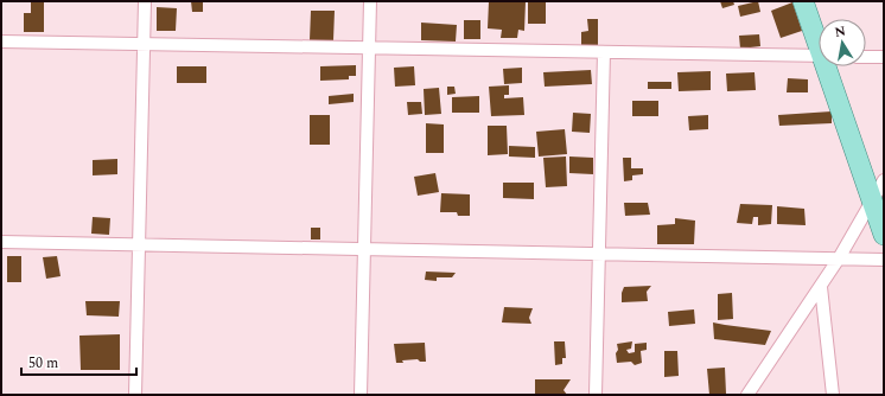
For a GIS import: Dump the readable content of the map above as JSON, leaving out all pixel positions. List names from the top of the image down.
{
  "scale_bar": "50 m",
  "north": "top"
}
